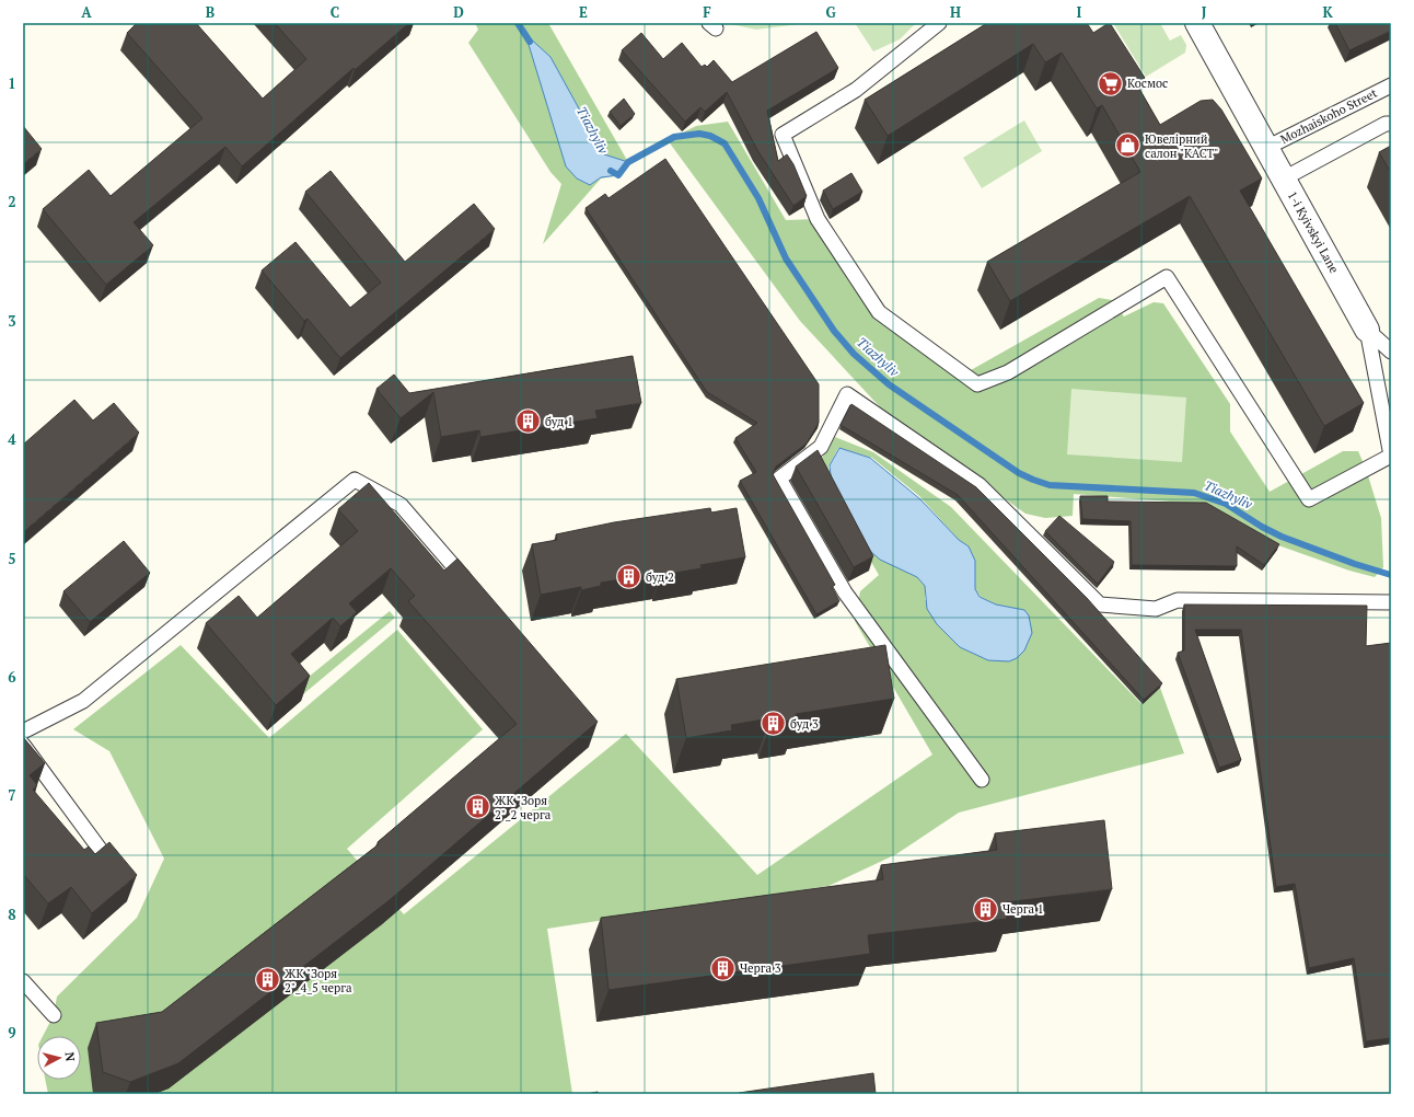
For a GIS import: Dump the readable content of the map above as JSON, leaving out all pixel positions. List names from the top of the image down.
{
  "streets": {
    "street": ["1-i Kyivskyi Lane"],
    "lane": ["Mozhaiskoho Street"]
  },
  "crossings": [
    ["Mozhaiskoho Street", "1-i Kyivskyi Lane"]
  ],
  "water": ["Tiazhyliv"],
  "places": {
    "supermarket": ["Космос"],
    "shop": ["Ювелірний салон \"КАСТ\""],
    "building": [
      "буд 1",
      "буд 2",
      "буд 3",
      "ЖК \"Зоря 2\"_2 черга",
      "Черга 1",
      "Черга 3",
      "ЖК \"Зоря 2\"_4_5 черга"
    ]
  },
  "north": "right",
  "grid": {
    "columns": [
      "A",
      "B",
      "C",
      "D",
      "E",
      "F",
      "G",
      "H",
      "I",
      "J",
      "K"
    ],
    "rows": [
      "1",
      "2",
      "3",
      "4",
      "5",
      "6",
      "7",
      "8",
      "9"
    ]
  }
}
